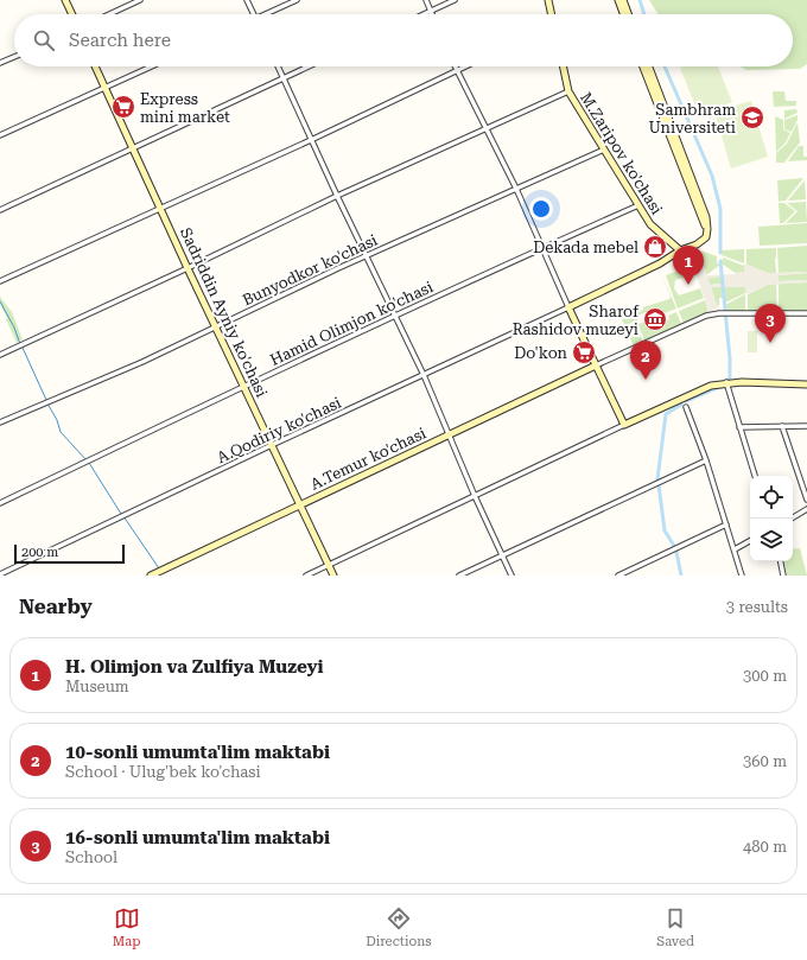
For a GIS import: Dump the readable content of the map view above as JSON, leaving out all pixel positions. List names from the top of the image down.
{
  "streets": {
    "street": [
      "M.Zaripov ko'chasi",
      "Bunyodkor ko'chasi",
      "Sadriddin Ayniy ko'chasi",
      "Hamid Olimjon ko'chasi",
      "A.Qodiriy ko'chasi",
      "A.Temur ko'chasi"
    ]
  },
  "crossings": [
    ["M.Zaripov ko'chasi", "Bunyodkor ko'chasi"],
    ["M.Zaripov ko'chasi", "Hamid Olimjon ko'chasi"],
    ["Bunyodkor ko'chasi", "Sadriddin Ayniy ko'chasi"],
    ["Sadriddin Ayniy ko'chasi", "Hamid Olimjon ko'chasi"],
    ["Sadriddin Ayniy ko'chasi", "A.Qodiriy ko'chasi"],
    ["Sadriddin Ayniy ko'chasi", "A.Temur ko'chasi"]
  ],
  "places": {
    "supermarket": ["Express mini market", "Do'kon"],
    "school or university": ["Sambhram Universiteti"],
    "shop": ["Dekada mebel"],
    "museum": ["Sharof Rashidov muzeyi"]
  },
  "scale_bar": "200 m",
  "page": {
    "search": "Search here",
    "pins": ["1", "3", "2"],
    "scale": "200 m",
    "heading": ["Nearby", "3 results"],
    "list": [
      {
        "mark": "1",
        "name": "H. Olimjon va Zulfiya Muzeyi",
        "note": "Museum",
        "value": "300 m"
      },
      {
        "mark": "2",
        "name": "10-sonli umumta'lim maktabi",
        "note": "School · Ulug'bek ko'chasi",
        "value": "360 m"
      },
      {
        "mark": "3",
        "name": "16-sonli umumta'lim maktabi",
        "note": "School",
        "value": "480 m"
      }
    ],
    "nav": ["Map", "Directions", "Saved"]
  }
}
